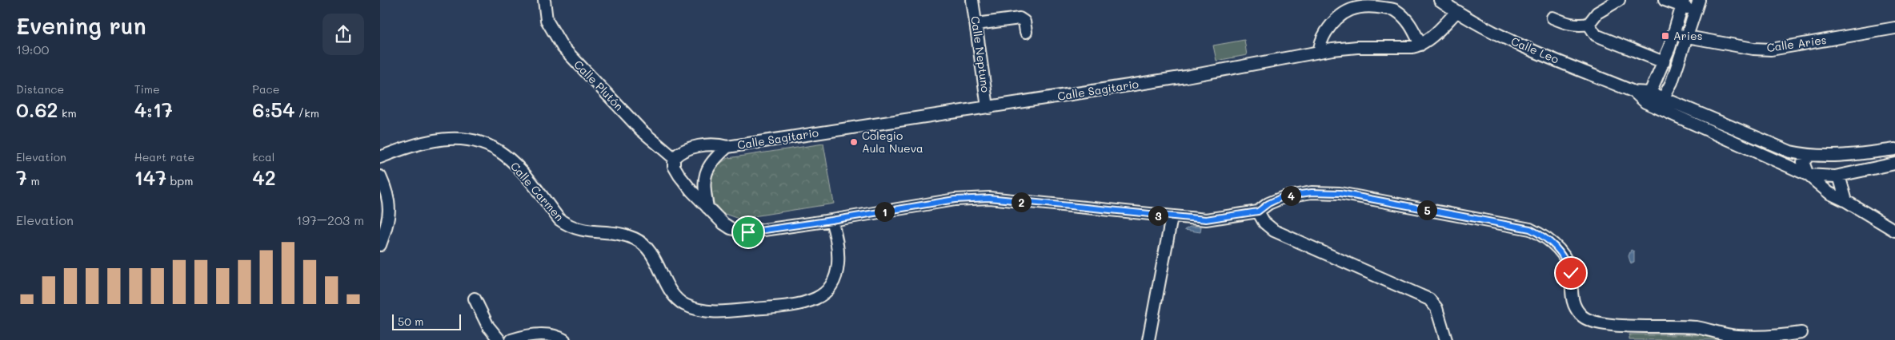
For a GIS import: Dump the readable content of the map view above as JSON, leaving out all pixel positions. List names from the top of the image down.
{
  "streets": {
    "street": [
      "Calle Aries",
      "Calle Leo",
      "Calle Neptuno",
      "Calle Plutón",
      "Calle Sagitario",
      "Calle Carmen"
    ]
  },
  "crossings": [
    ["Calle Neptuno", "Calle Sagitario"],
    ["Calle Plutón", "Calle Sagitario"]
  ],
  "places": {
    "transit": ["Aries"],
    "other": ["Colegio Aula Nueva"]
  },
  "scale_bar": "50 m",
  "page": {
    "heading": ["Evening run", "19:00"],
    "stats": [
      ["Distance", "0.62 km"],
      ["Time", "4:17"],
      ["Pace", "6:54 /km"],
      ["Elevation", "7 m"],
      ["Heart rate", "147 bpm"],
      ["kcal", "42"]
    ],
    "pins": [
      "4",
      "2",
      "5",
      "1",
      "3"
    ],
    "chart": ["Elevation", "197–203 m"],
    "scale": "50 m"
  }
}
